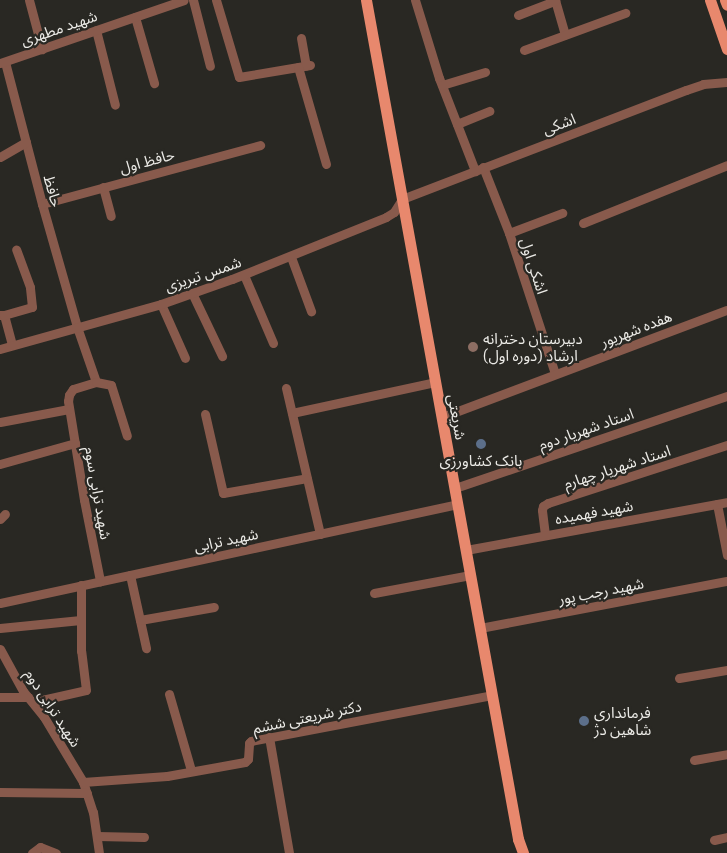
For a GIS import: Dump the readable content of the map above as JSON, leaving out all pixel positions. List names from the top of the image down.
{
  "streets": {
    "main road": ["شریعتی"],
    "street": [
      "شهید مطهری",
      "اشکی",
      "حافظ اول",
      "حافظ",
      "اشکی اول",
      "شمس تبریزی",
      "هفده شهریور",
      "استاد شهریار دوم",
      "استاد شهریار چهارم",
      "شهید ترابی سوم",
      "شهید فهمیده",
      "شهید ترابی",
      "شهید رجب پور",
      "شهید ترابی دوم",
      "دکتر شریعتی ششم"
    ]
  },
  "crossings": [
    ["شهید مطهری", "حافظ"],
    ["اشکی", "اشکی اول"],
    ["اشکی", "شمس تبریزی"],
    ["اشکی", "شریعتی"],
    ["حافظ اول", "حافظ"],
    ["حافظ", "شمس تبریزی"],
    ["اشکی اول", "هفده شهریور"],
    ["شمس تبریزی", "شریعتی"],
    ["هفده شهریور", "شریعتی"],
    ["شریعتی", "استاد شهریار دوم"],
    ["شریعتی", "شهید فهمیده"],
    ["شریعتی", "شهید ترابی"],
    ["شریعتی", "شهید رجب پور"],
    ["شریعتی", "دکتر شریعتی ششم"],
    ["استاد شهریار چهارم", "شهید فهمیده"],
    ["شهید ترابی سوم", "شهید ترابی"],
    ["شهید ترابی دوم", "دکتر شریعتی ششم"]
  ],
  "places": ["دبیرستان دخترانه ارشاد (دوره اول)", "بانک کشاورزی", "فرمانداری شاهین دژ"]
}
